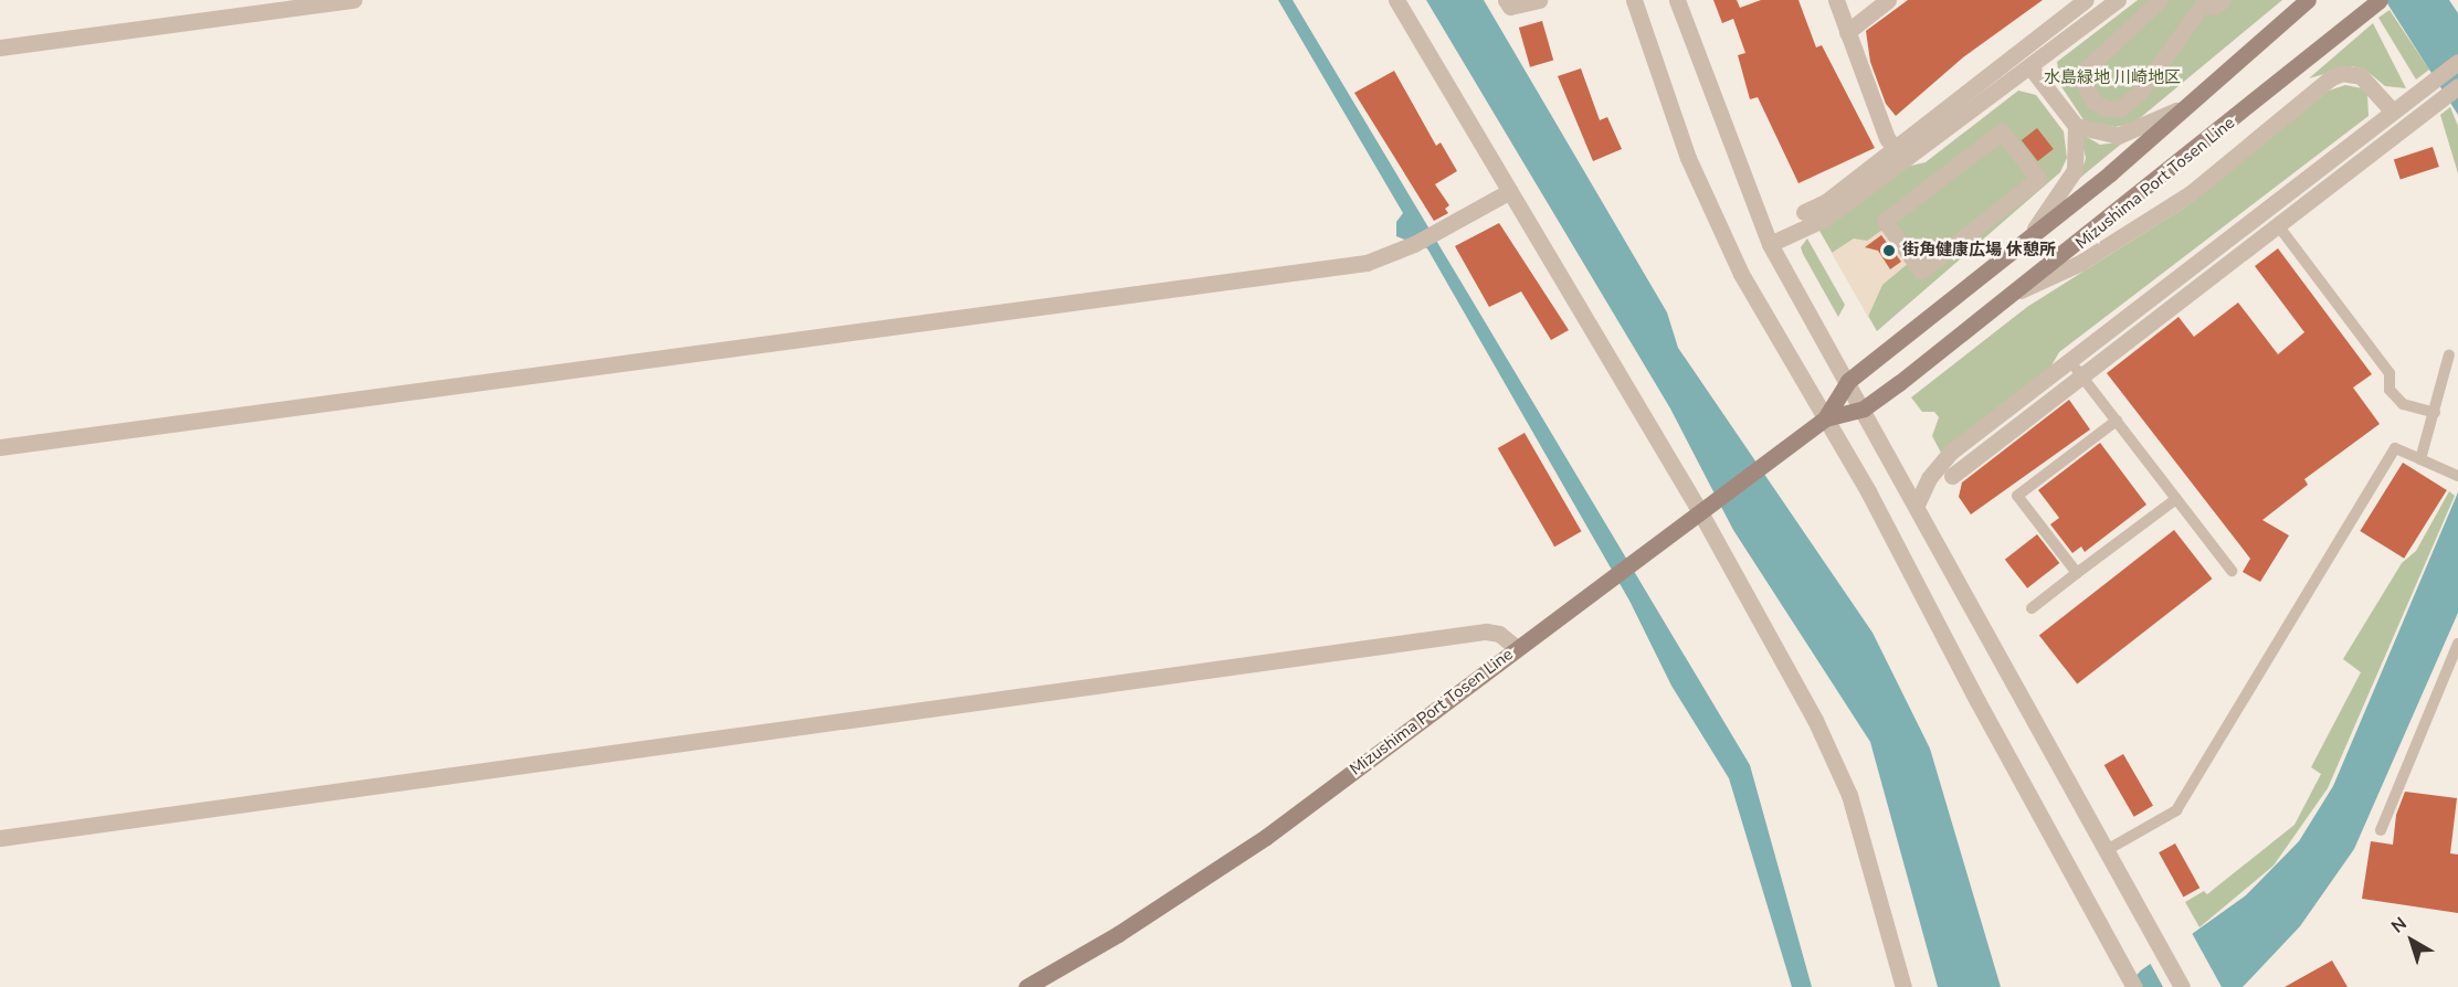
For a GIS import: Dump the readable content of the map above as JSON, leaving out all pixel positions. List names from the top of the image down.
{
  "streets": {
    "main road": ["Mizushima Port Tosen Line"]
  },
  "parks": ["水島緑地 川崎地区"],
  "places": ["街角健康広場 休憩所"],
  "north": "top left"
}
